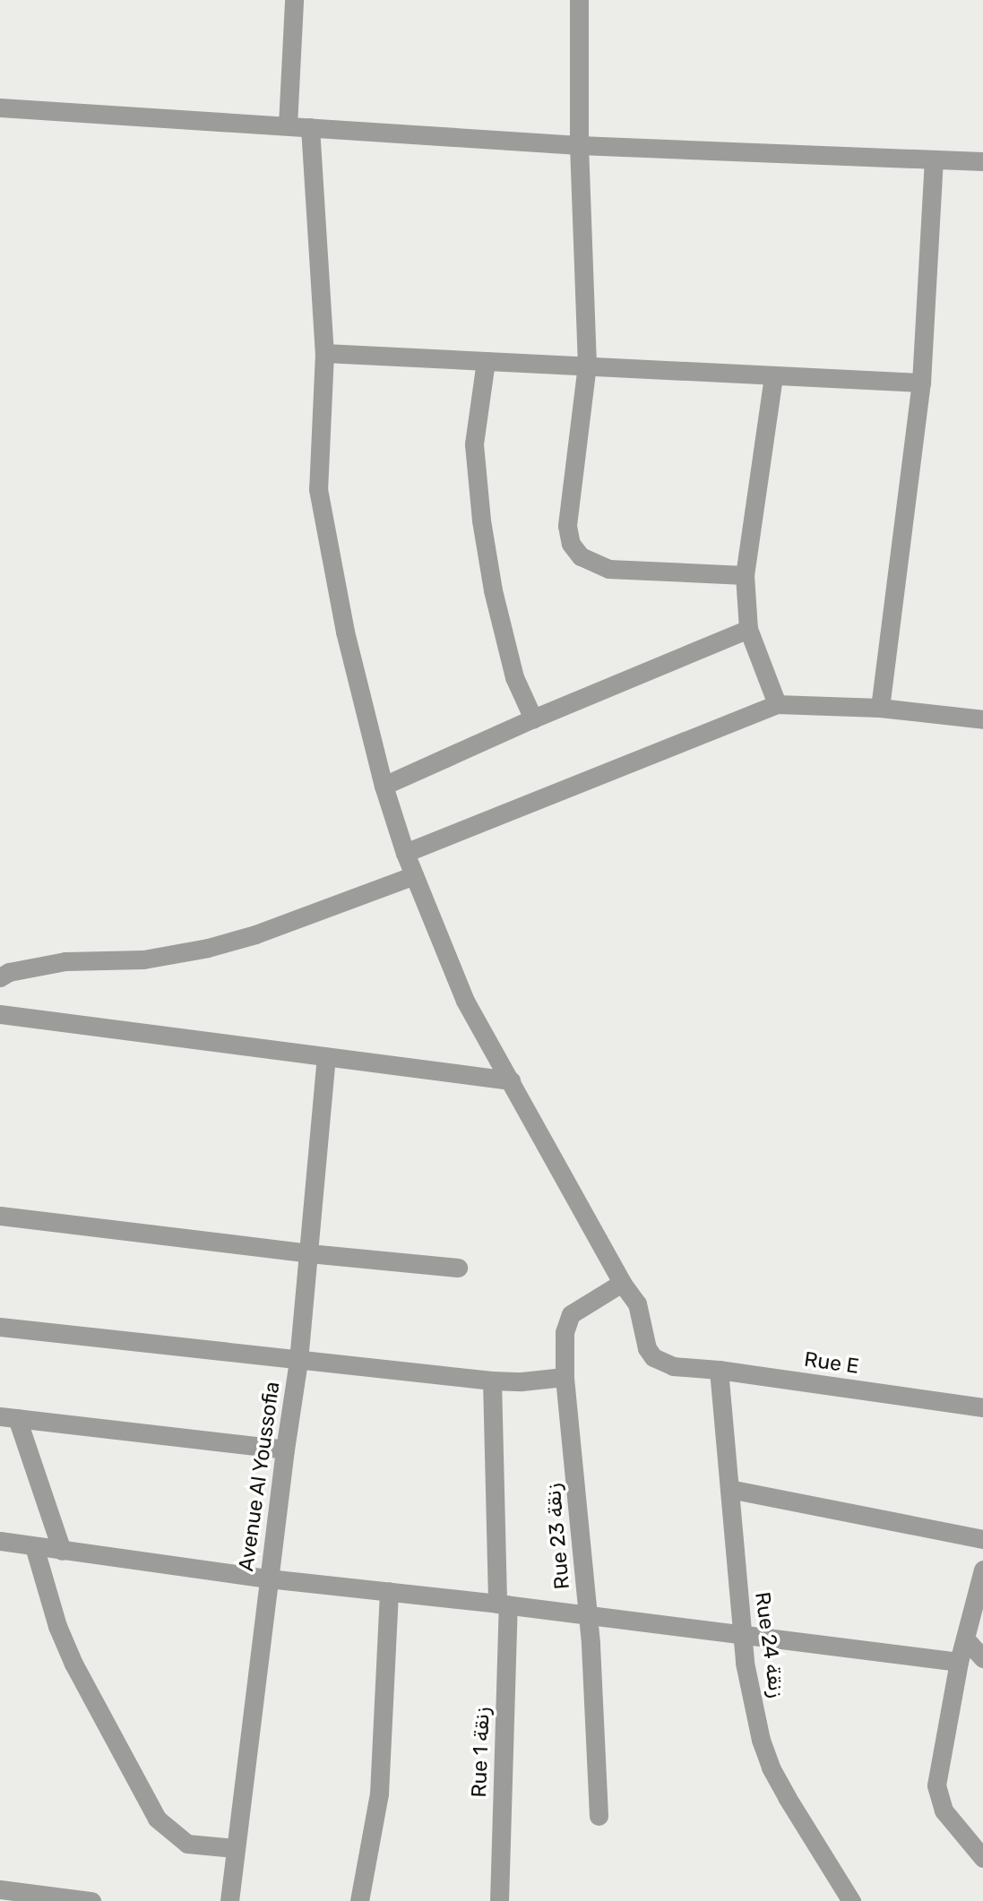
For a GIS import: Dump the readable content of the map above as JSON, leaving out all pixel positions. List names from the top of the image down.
{
  "streets": {
    "street": [
      "Rue E",
      "Avenue Al Youssofia",
      "Rue 23 زنقة",
      "Rue 24 زنقة",
      "Rue 1 زنقة"
    ]
  },
  "crossings": [
    ["Rue E", "Rue 23 زنقة"],
    ["Rue E", "Rue 24 زنقة"]
  ]
}
